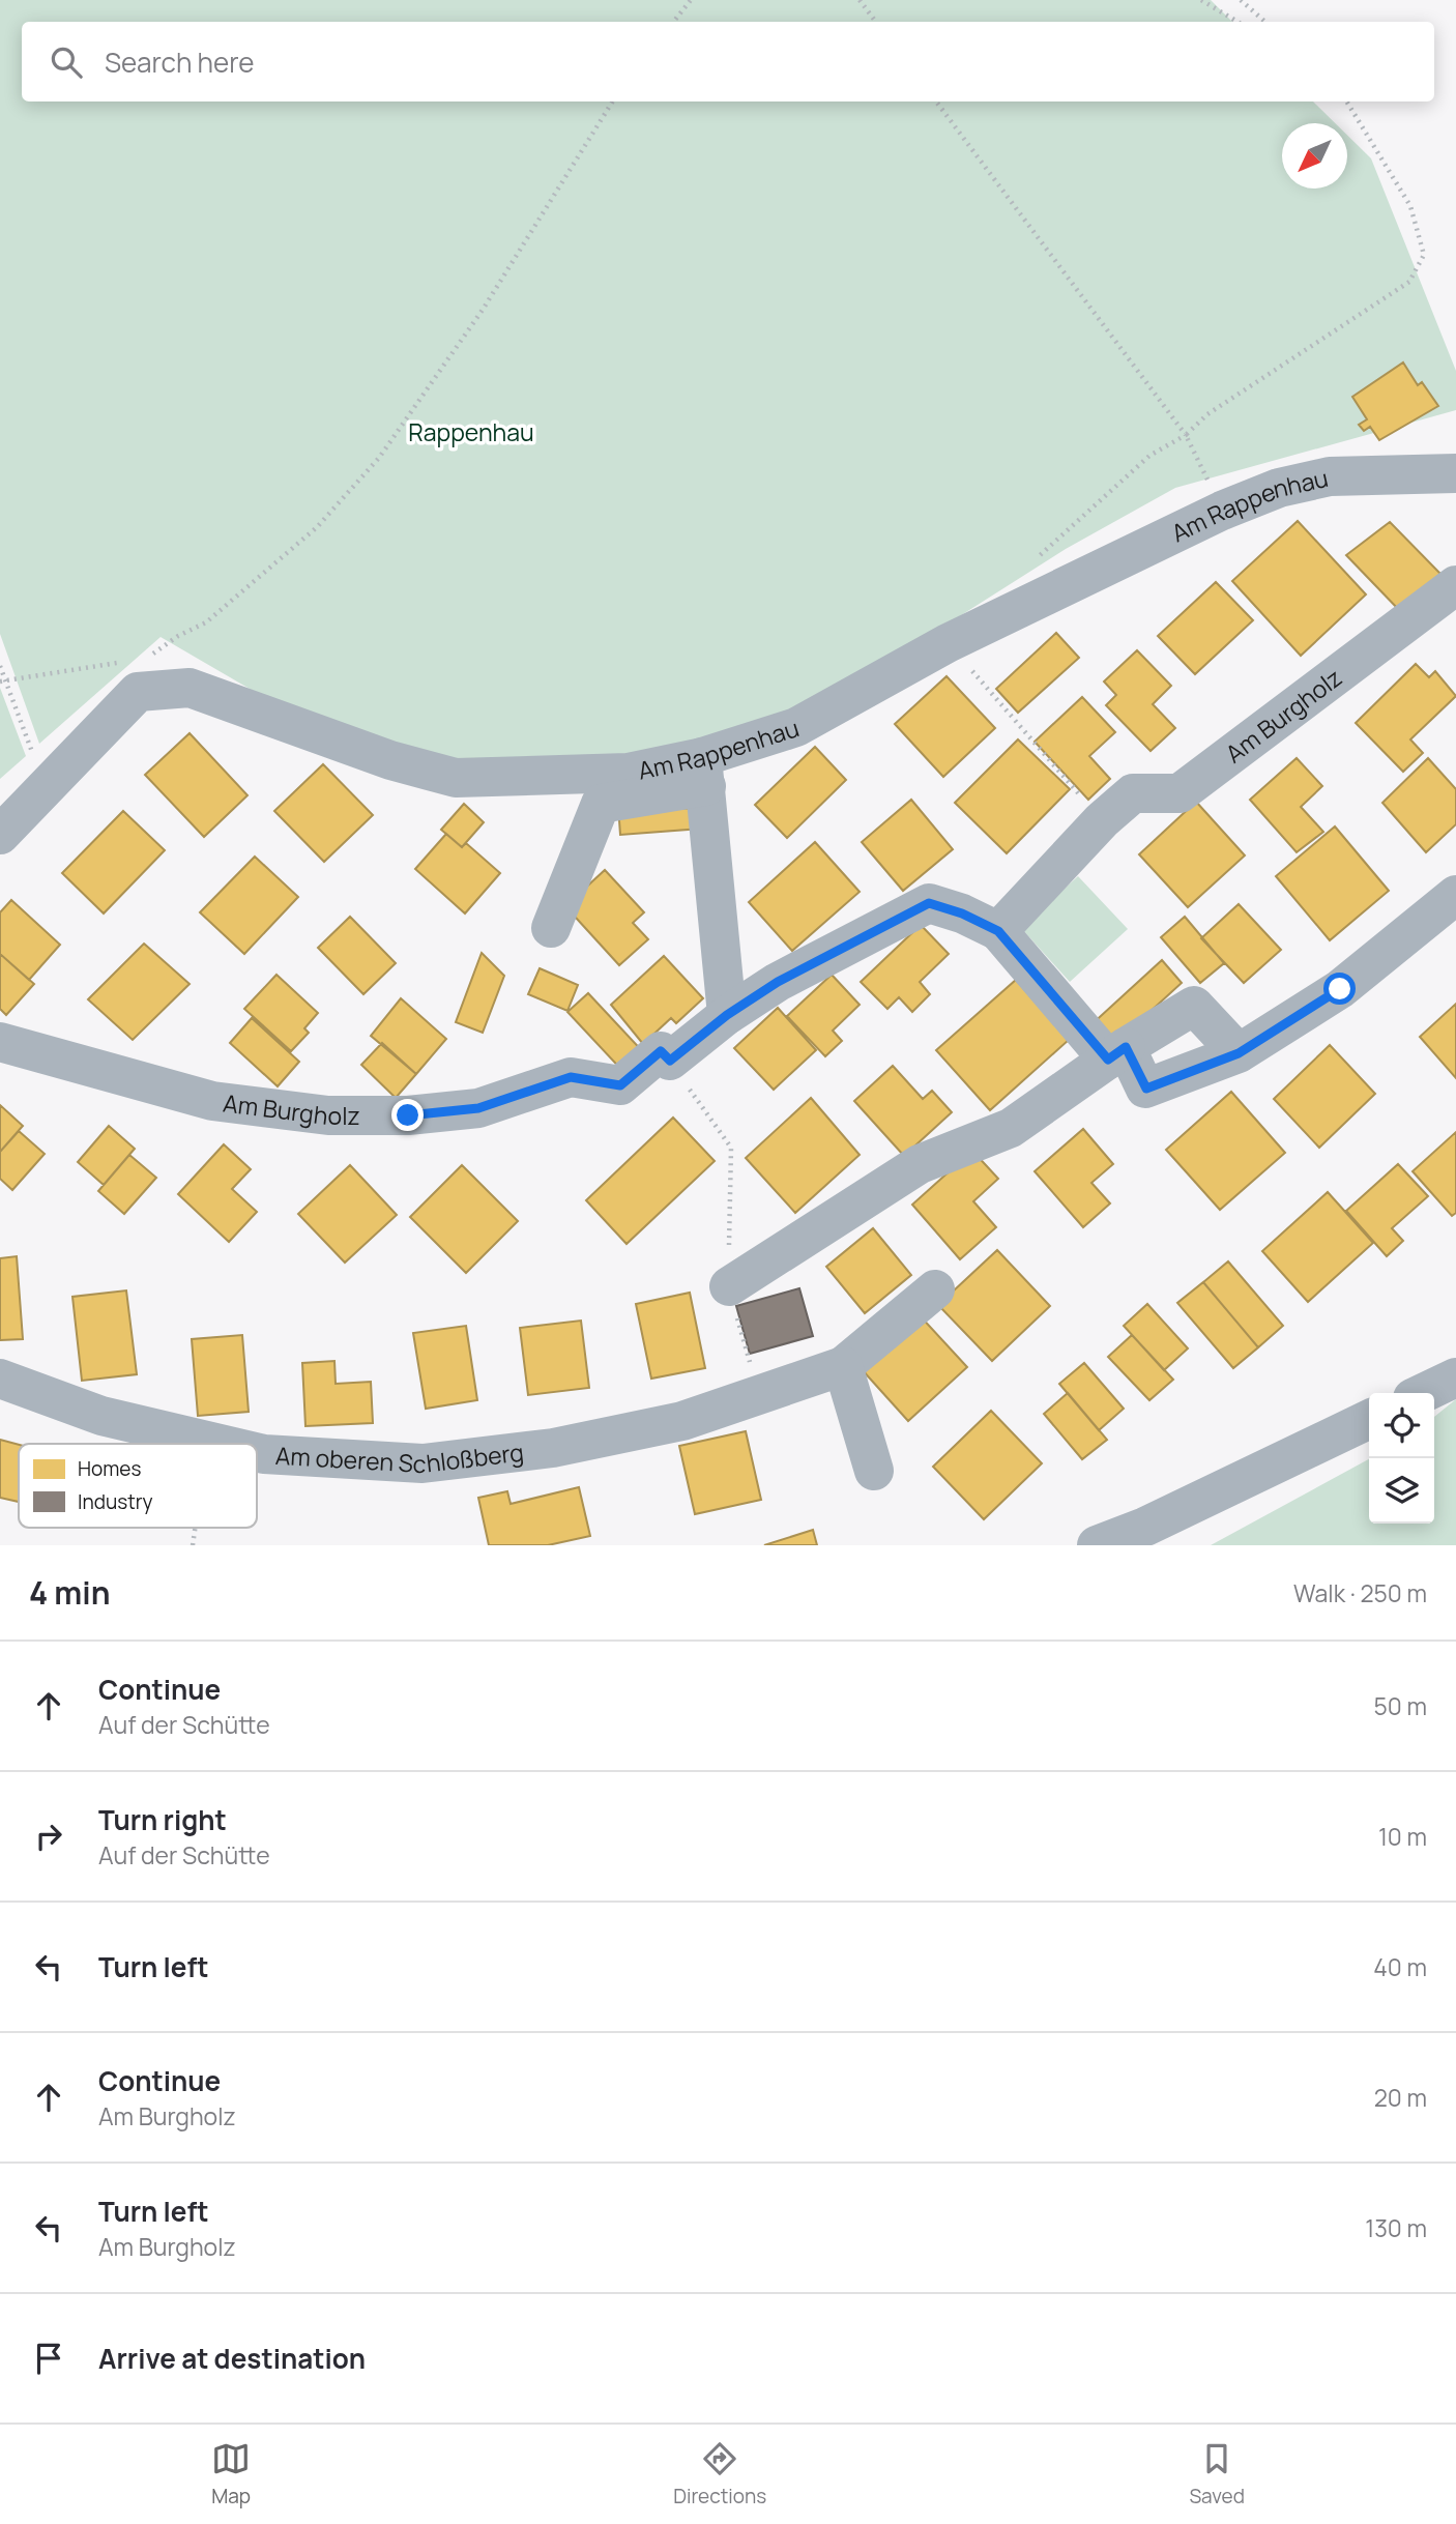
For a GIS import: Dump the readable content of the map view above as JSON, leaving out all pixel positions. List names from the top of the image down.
{
  "streets": {
    "street": ["Am Rappenhau", "Am Burgholz", "Am oberen Schloßberg"]
  },
  "parks": ["Rappenhau"],
  "legend": ["Homes", "Industry"],
  "north": "bottom left",
  "page": {
    "search": "Search here",
    "heading": ["4 min", "Walk · 250 m"],
    "list": [
      ["Continue", "Auf der Schütte", "50 m"],
      ["Turn right", "Auf der Schütte", "10 m"],
      ["Turn left", "40 m"],
      ["Continue", "Am Burgholz", "20 m"],
      ["Turn left", "Am Burgholz", "130 m"],
      "Arrive at destination"
    ],
    "nav": ["Map", "Directions", "Saved"]
  }
}
